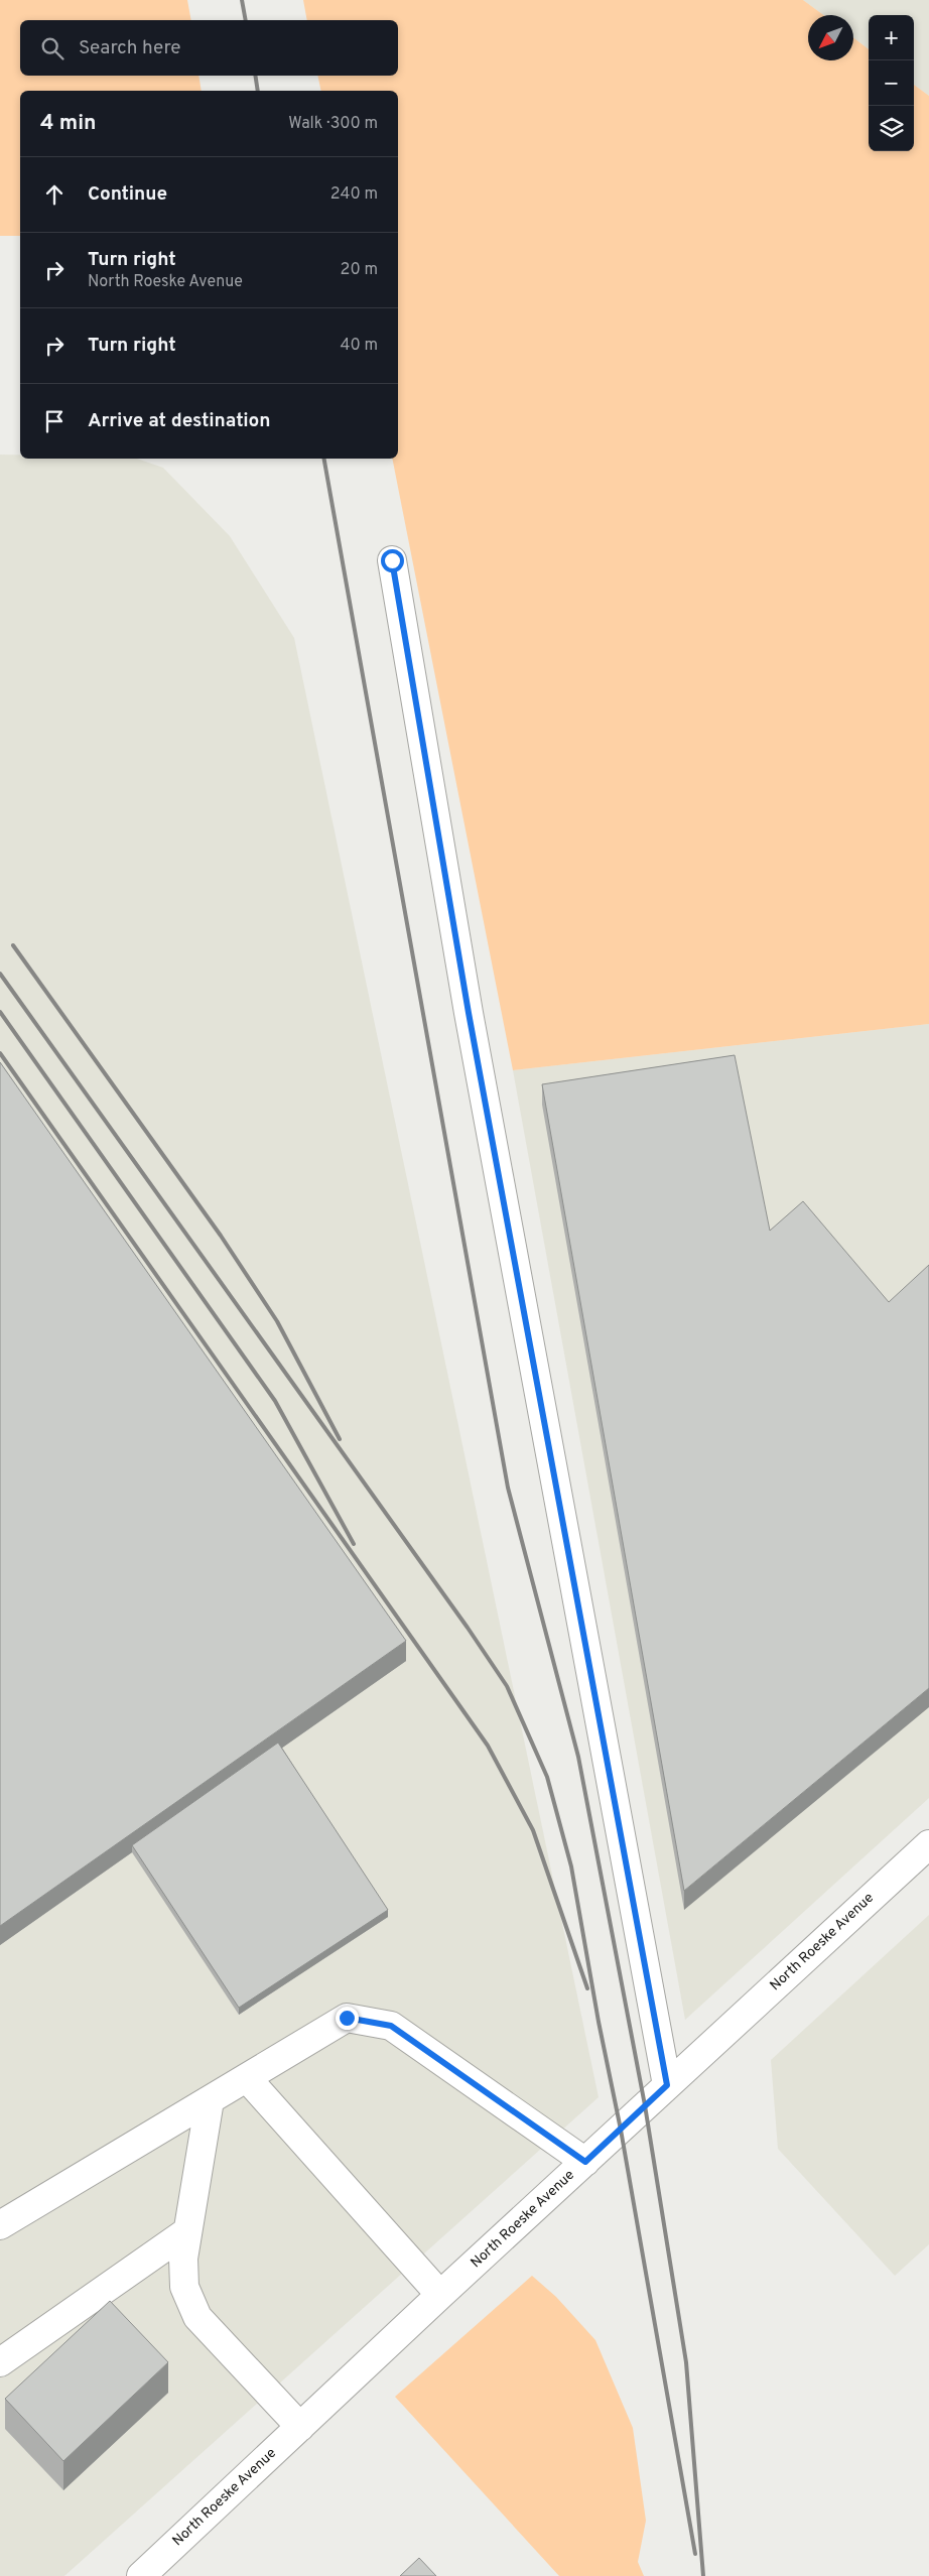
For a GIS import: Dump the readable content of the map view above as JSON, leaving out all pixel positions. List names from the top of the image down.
{
  "streets": {
    "street": ["North Roeske Avenue"]
  },
  "north": "bottom left",
  "page": {
    "map_buttons": ["+", "−"],
    "search": "Search here",
    "heading": ["4 min", "Walk · 300 m"],
    "list": [
      ["Continue", "240 m"],
      ["Turn right", "North Roeske Avenue", "20 m"],
      ["Turn right", "40 m"],
      "Arrive at destination"
    ]
  }
}
